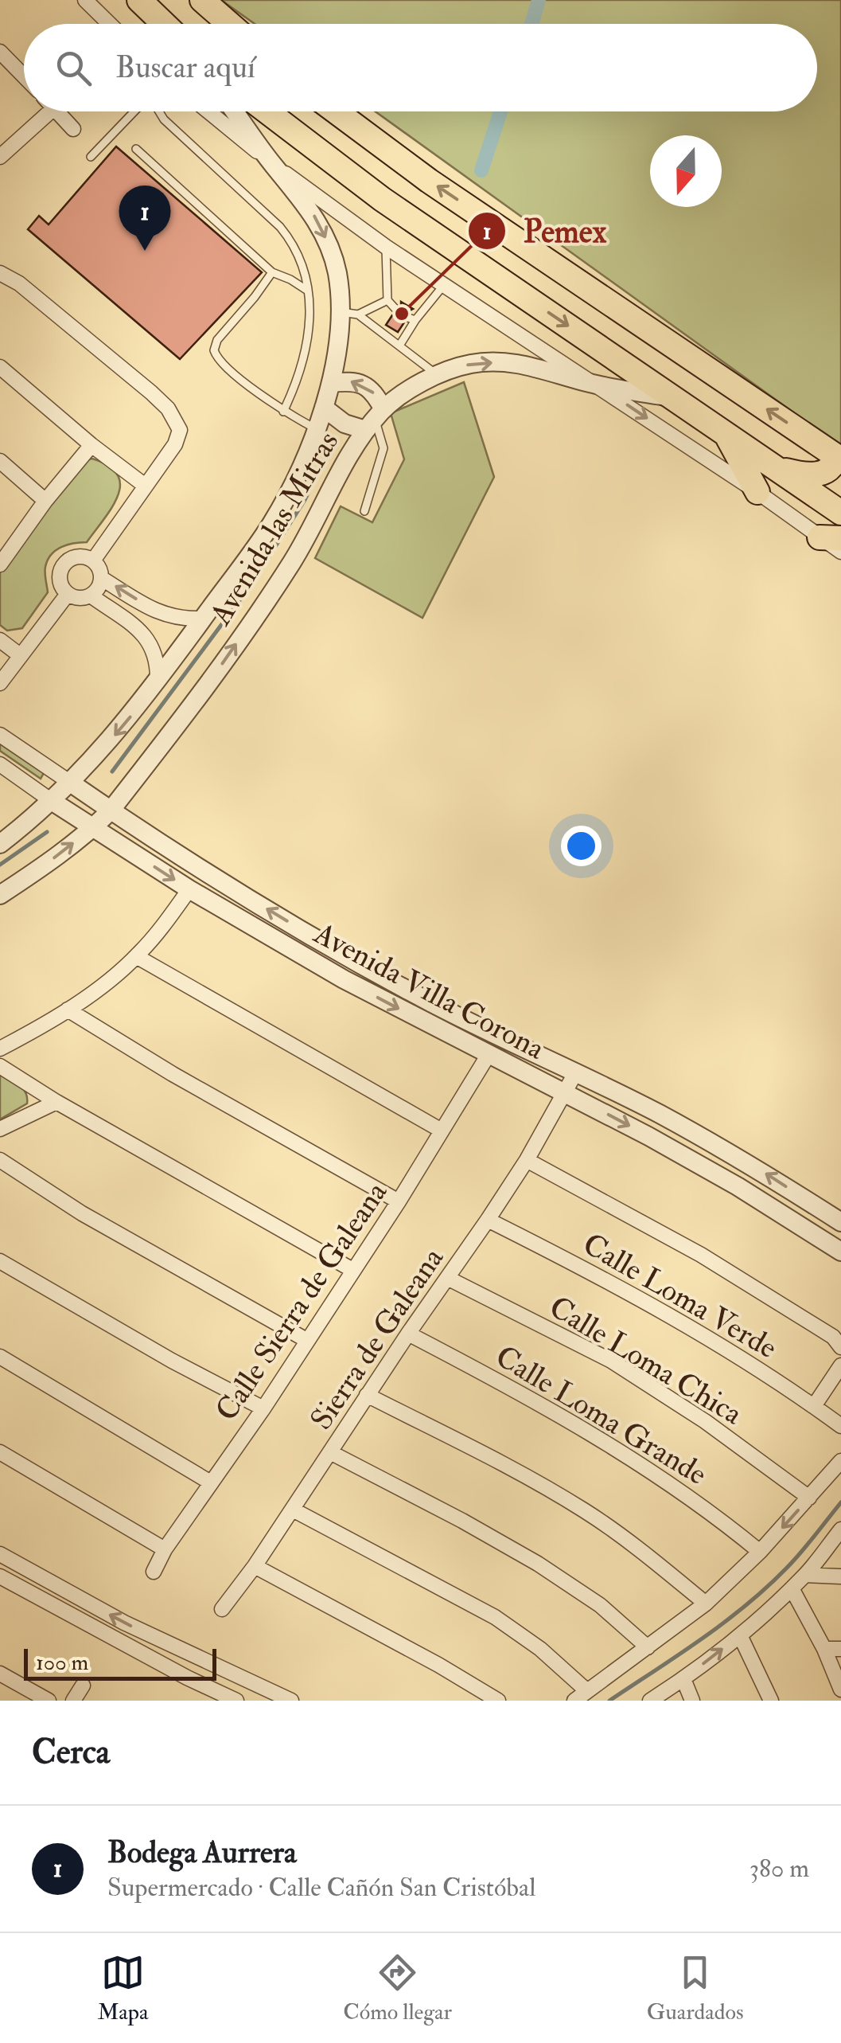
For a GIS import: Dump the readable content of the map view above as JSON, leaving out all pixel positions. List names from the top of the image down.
{
  "streets": {
    "street": [
      "Avenida las Mitras",
      "Avenida Villa Corona",
      "Calle Loma Verde",
      "Calle Sierra de Galeana",
      "Sierra de Galeana",
      "Calle Loma Chica",
      "Calle Loma Grande"
    ]
  },
  "crossings": [
    ["Avenida las Mitras", "Avenida Villa Corona"],
    ["Avenida Villa Corona", "Calle Sierra de Galeana"],
    ["Avenida Villa Corona", "Sierra de Galeana"],
    ["Calle Loma Verde", "Sierra de Galeana"],
    ["Sierra de Galeana", "Calle Loma Chica"],
    ["Sierra de Galeana", "Calle Loma Grande"]
  ],
  "places": ["Pemex"],
  "scale_bar": "100 m",
  "north": "bottom",
  "page": {
    "search": "Buscar aquí",
    "pins": "1",
    "scale": "100 m",
    "heading": "Cerca",
    "list": [
      {
        "mark": "1",
        "name": "Bodega Aurrera",
        "note": "Supermercado · Calle Cañón San Cristóbal",
        "value": "380 m"
      }
    ],
    "nav": ["Mapa", "Cómo llegar", "Guardados"]
  }
}
